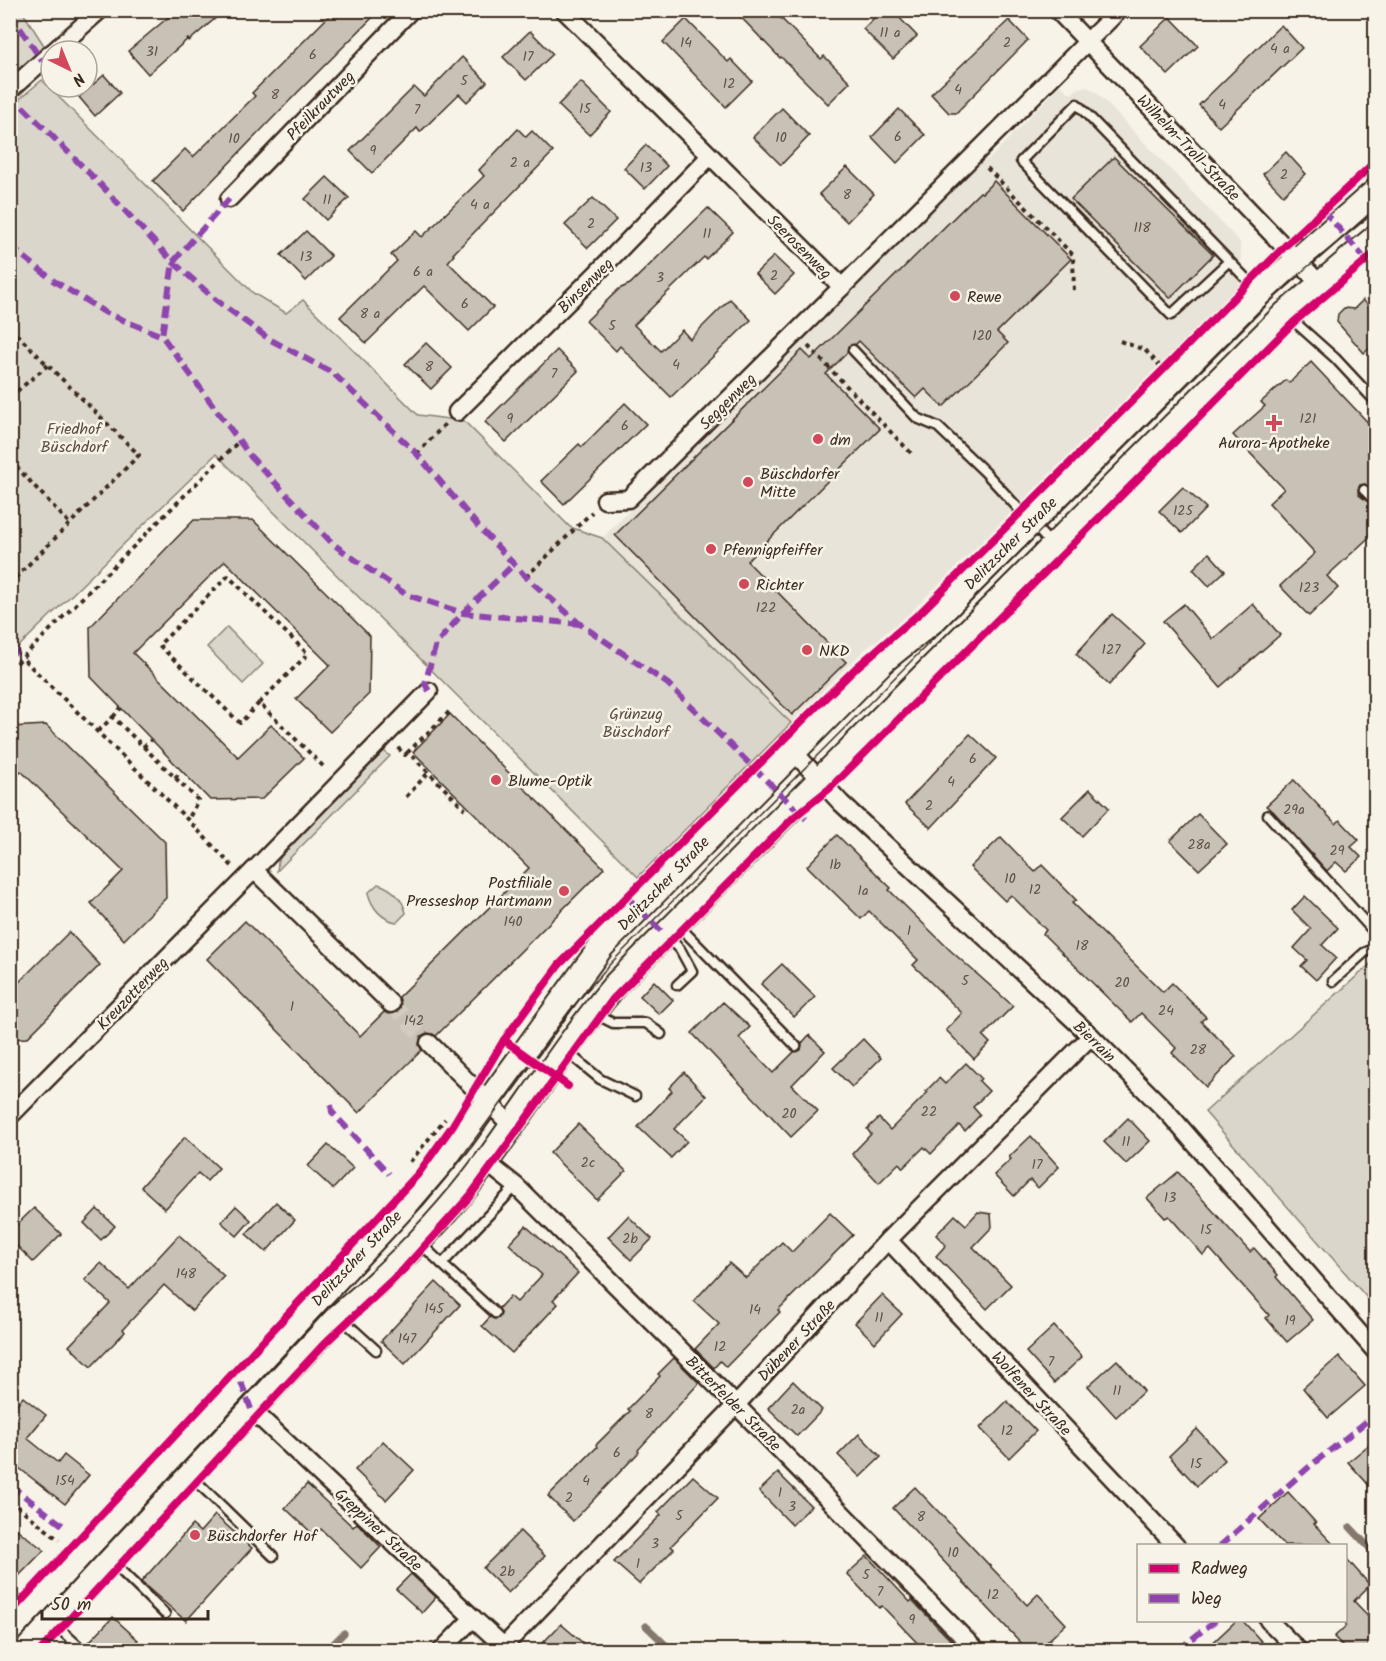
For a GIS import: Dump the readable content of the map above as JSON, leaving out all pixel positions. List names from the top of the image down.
{
  "streets": {
    "main road": ["Delitzscher Straße"],
    "street": [
      "Pfeilkrautweg",
      "Wilhelm-Troll-Straße",
      "Seerosenweg",
      "Binsenweg",
      "Seggenweg",
      "Kreuzotterweg",
      "Bierrain",
      "Dübener Straße",
      "Wolfener Straße",
      "Bitterfelder Straße",
      "Greppiner Straße"
    ]
  },
  "crossings": [
    ["Wilhelm-Troll-Straße", "Seerosenweg"],
    ["Wilhelm-Troll-Straße", "Delitzscher Straße"],
    ["Seerosenweg", "Binsenweg"],
    ["Seerosenweg", "Seggenweg"],
    ["Delitzscher Straße", "Bierrain"],
    ["Delitzscher Straße", "Bitterfelder Straße"],
    ["Delitzscher Straße", "Greppiner Straße"],
    ["Bierrain", "Dübener Straße"],
    ["Dübener Straße", "Wolfener Straße"],
    ["Dübener Straße", "Bitterfelder Straße"],
    ["Dübener Straße", "Greppiner Straße"]
  ],
  "parks": ["Friedhof Büschdorf", "Grünzug Büschdorf"],
  "places": {
    "other": [
      "Rewe",
      "dm",
      "Büschdorfer Mitte",
      "Pfennigpfeiffer",
      "Richter",
      "NKD",
      "Blume-Optik",
      "Postfiliale Presseshop Hartmann",
      "Büschdorfer Hof"
    ],
    "health": ["Aurora-Apotheke"]
  },
  "house_numbers": [
    "11 a",
    "14",
    "2",
    "4 a",
    "31",
    "6",
    "17",
    "5",
    "12",
    "4",
    "8",
    "4",
    "15",
    "7",
    "6",
    "10",
    "10",
    "9",
    "2 a",
    "13",
    "2",
    "8",
    "11",
    "4 a",
    "2",
    "118",
    "11",
    "13",
    "6 a",
    "2",
    "3",
    "6",
    "8 a",
    "5",
    "120",
    "4",
    "8",
    "7",
    "9",
    "121",
    "6",
    "125",
    "123",
    "122",
    "127",
    "6",
    "4",
    "2",
    "29a",
    "28a",
    "29",
    "1b",
    "10",
    "12",
    "1a",
    "140",
    "1",
    "18",
    "5",
    "20",
    "1",
    "24",
    "142",
    "28",
    "22",
    "20",
    "11",
    "2c",
    "17",
    "13",
    "15",
    "2b",
    "148",
    "145",
    "14",
    "11",
    "19",
    "147",
    "12",
    "7",
    "11",
    "2a",
    "8",
    "12",
    "6",
    "15",
    "154",
    "4",
    "1",
    "2",
    "3",
    "5",
    "8",
    "3",
    "10",
    "1",
    "2b",
    "5",
    "7",
    "12",
    "9"
  ],
  "legend": ["Radweg", "Weg"],
  "scale_bar": "50 m",
  "north": "bottom right"
}
